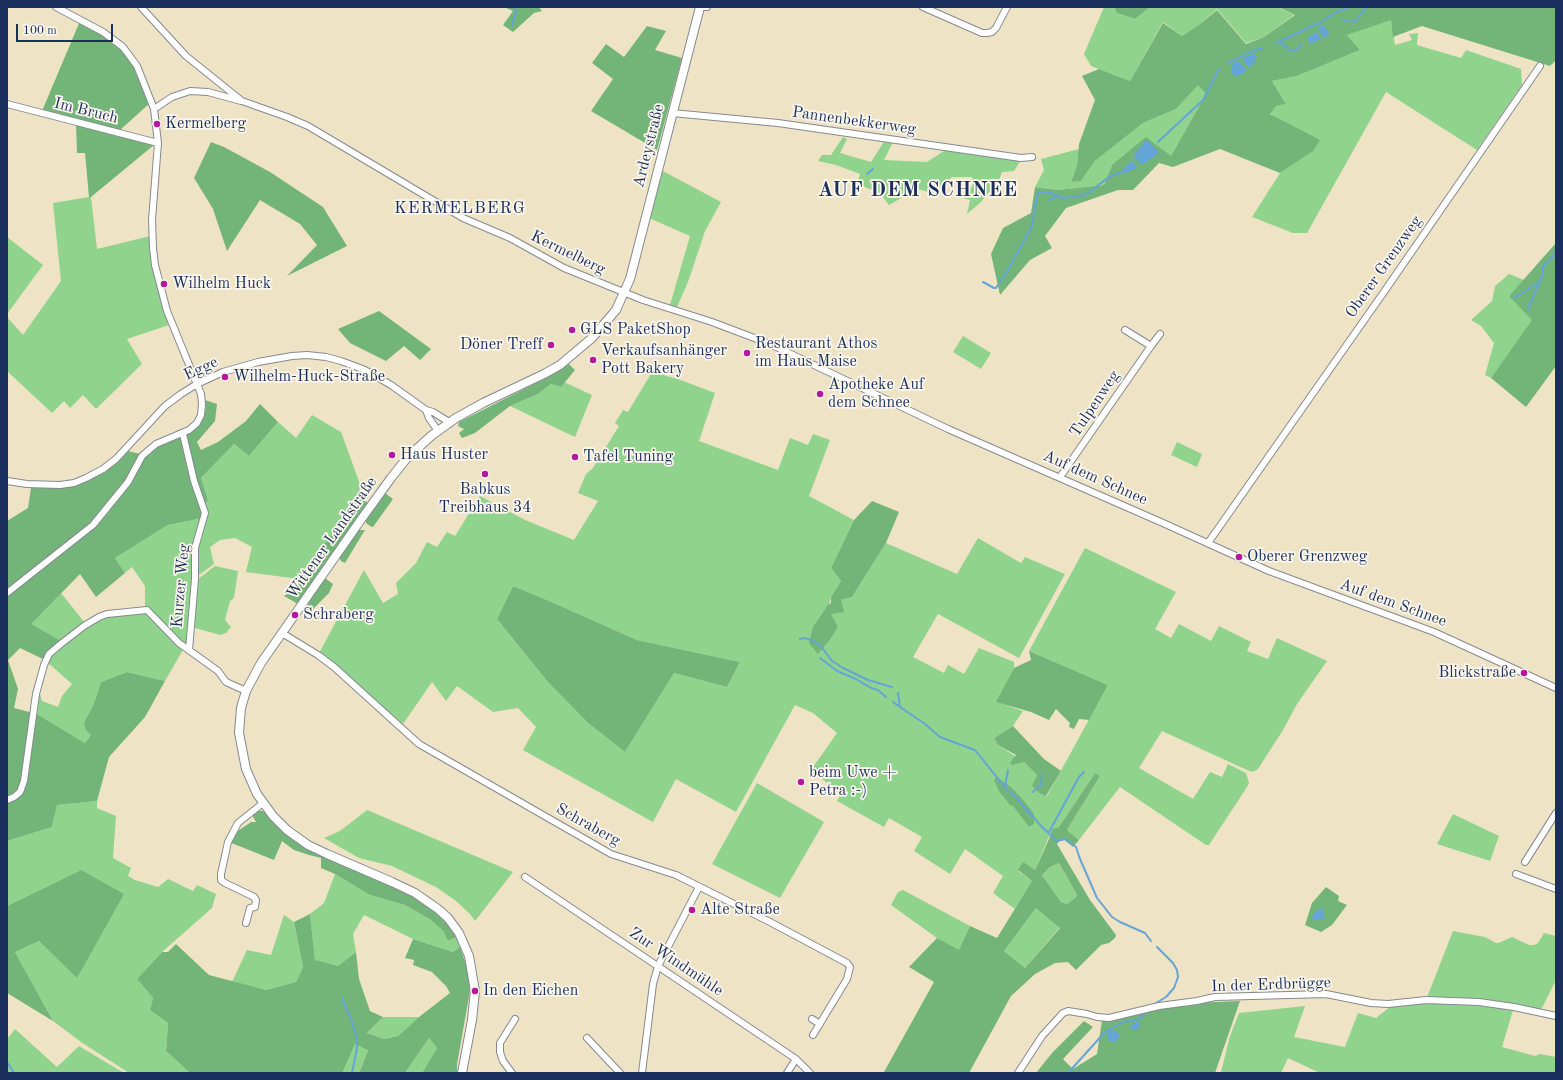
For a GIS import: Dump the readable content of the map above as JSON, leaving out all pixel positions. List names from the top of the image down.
{
  "streets": {
    "main road": ["Ardeystraße", "Wittener Landstraße"],
    "street": [
      "Im Bruch",
      "Pannenbekkerweg",
      "Kermelberg",
      "Oberer Grenzweg",
      "Egge",
      "Tulpenweg",
      "Auf dem Schnee",
      "Kurzer Weg",
      "Schraberg",
      "Zur Windmühle",
      "In der Erdbrügge"
    ]
  },
  "crossings": [
    ["Pannenbekkerweg", "Ardeystraße"],
    ["Ardeystraße", "Kermelberg"],
    ["Ardeystraße", "Auf dem Schnee"],
    ["Ardeystraße", "Wittener Landstraße"],
    ["Kermelberg", "Auf dem Schnee"],
    ["Kermelberg", "Wittener Landstraße"],
    ["Oberer Grenzweg", "Auf dem Schnee"],
    ["Egge", "Wittener Landstraße"],
    ["Tulpenweg", "Auf dem Schnee"],
    ["Auf dem Schnee", "Wittener Landstraße"],
    ["Wittener Landstraße", "Kurzer Weg"],
    ["Wittener Landstraße", "Schraberg"]
  ],
  "districts": ["AUF DEM SCHNEE", "KERMELBERG"],
  "places": [
    "Kermelberg",
    "Wilhelm Huck",
    "GLS PaketShop",
    "Döner Treff",
    "Restaurant Athos im Haus Maise",
    "Verkaufsanhänger Pott Bakery",
    "Wilhelm-Huck-Straße",
    "Apotheke Auf dem Schnee",
    "Haus Huster",
    "Tafel Tuning",
    "Babkus Treibhaus 34",
    "Oberer Grenzweg",
    "Schraberg",
    "Blickstraße",
    "beim Uwe + Petra :-)",
    "Alte Straße",
    "In den Eichen"
  ],
  "scale_bar": "100 m"
}
